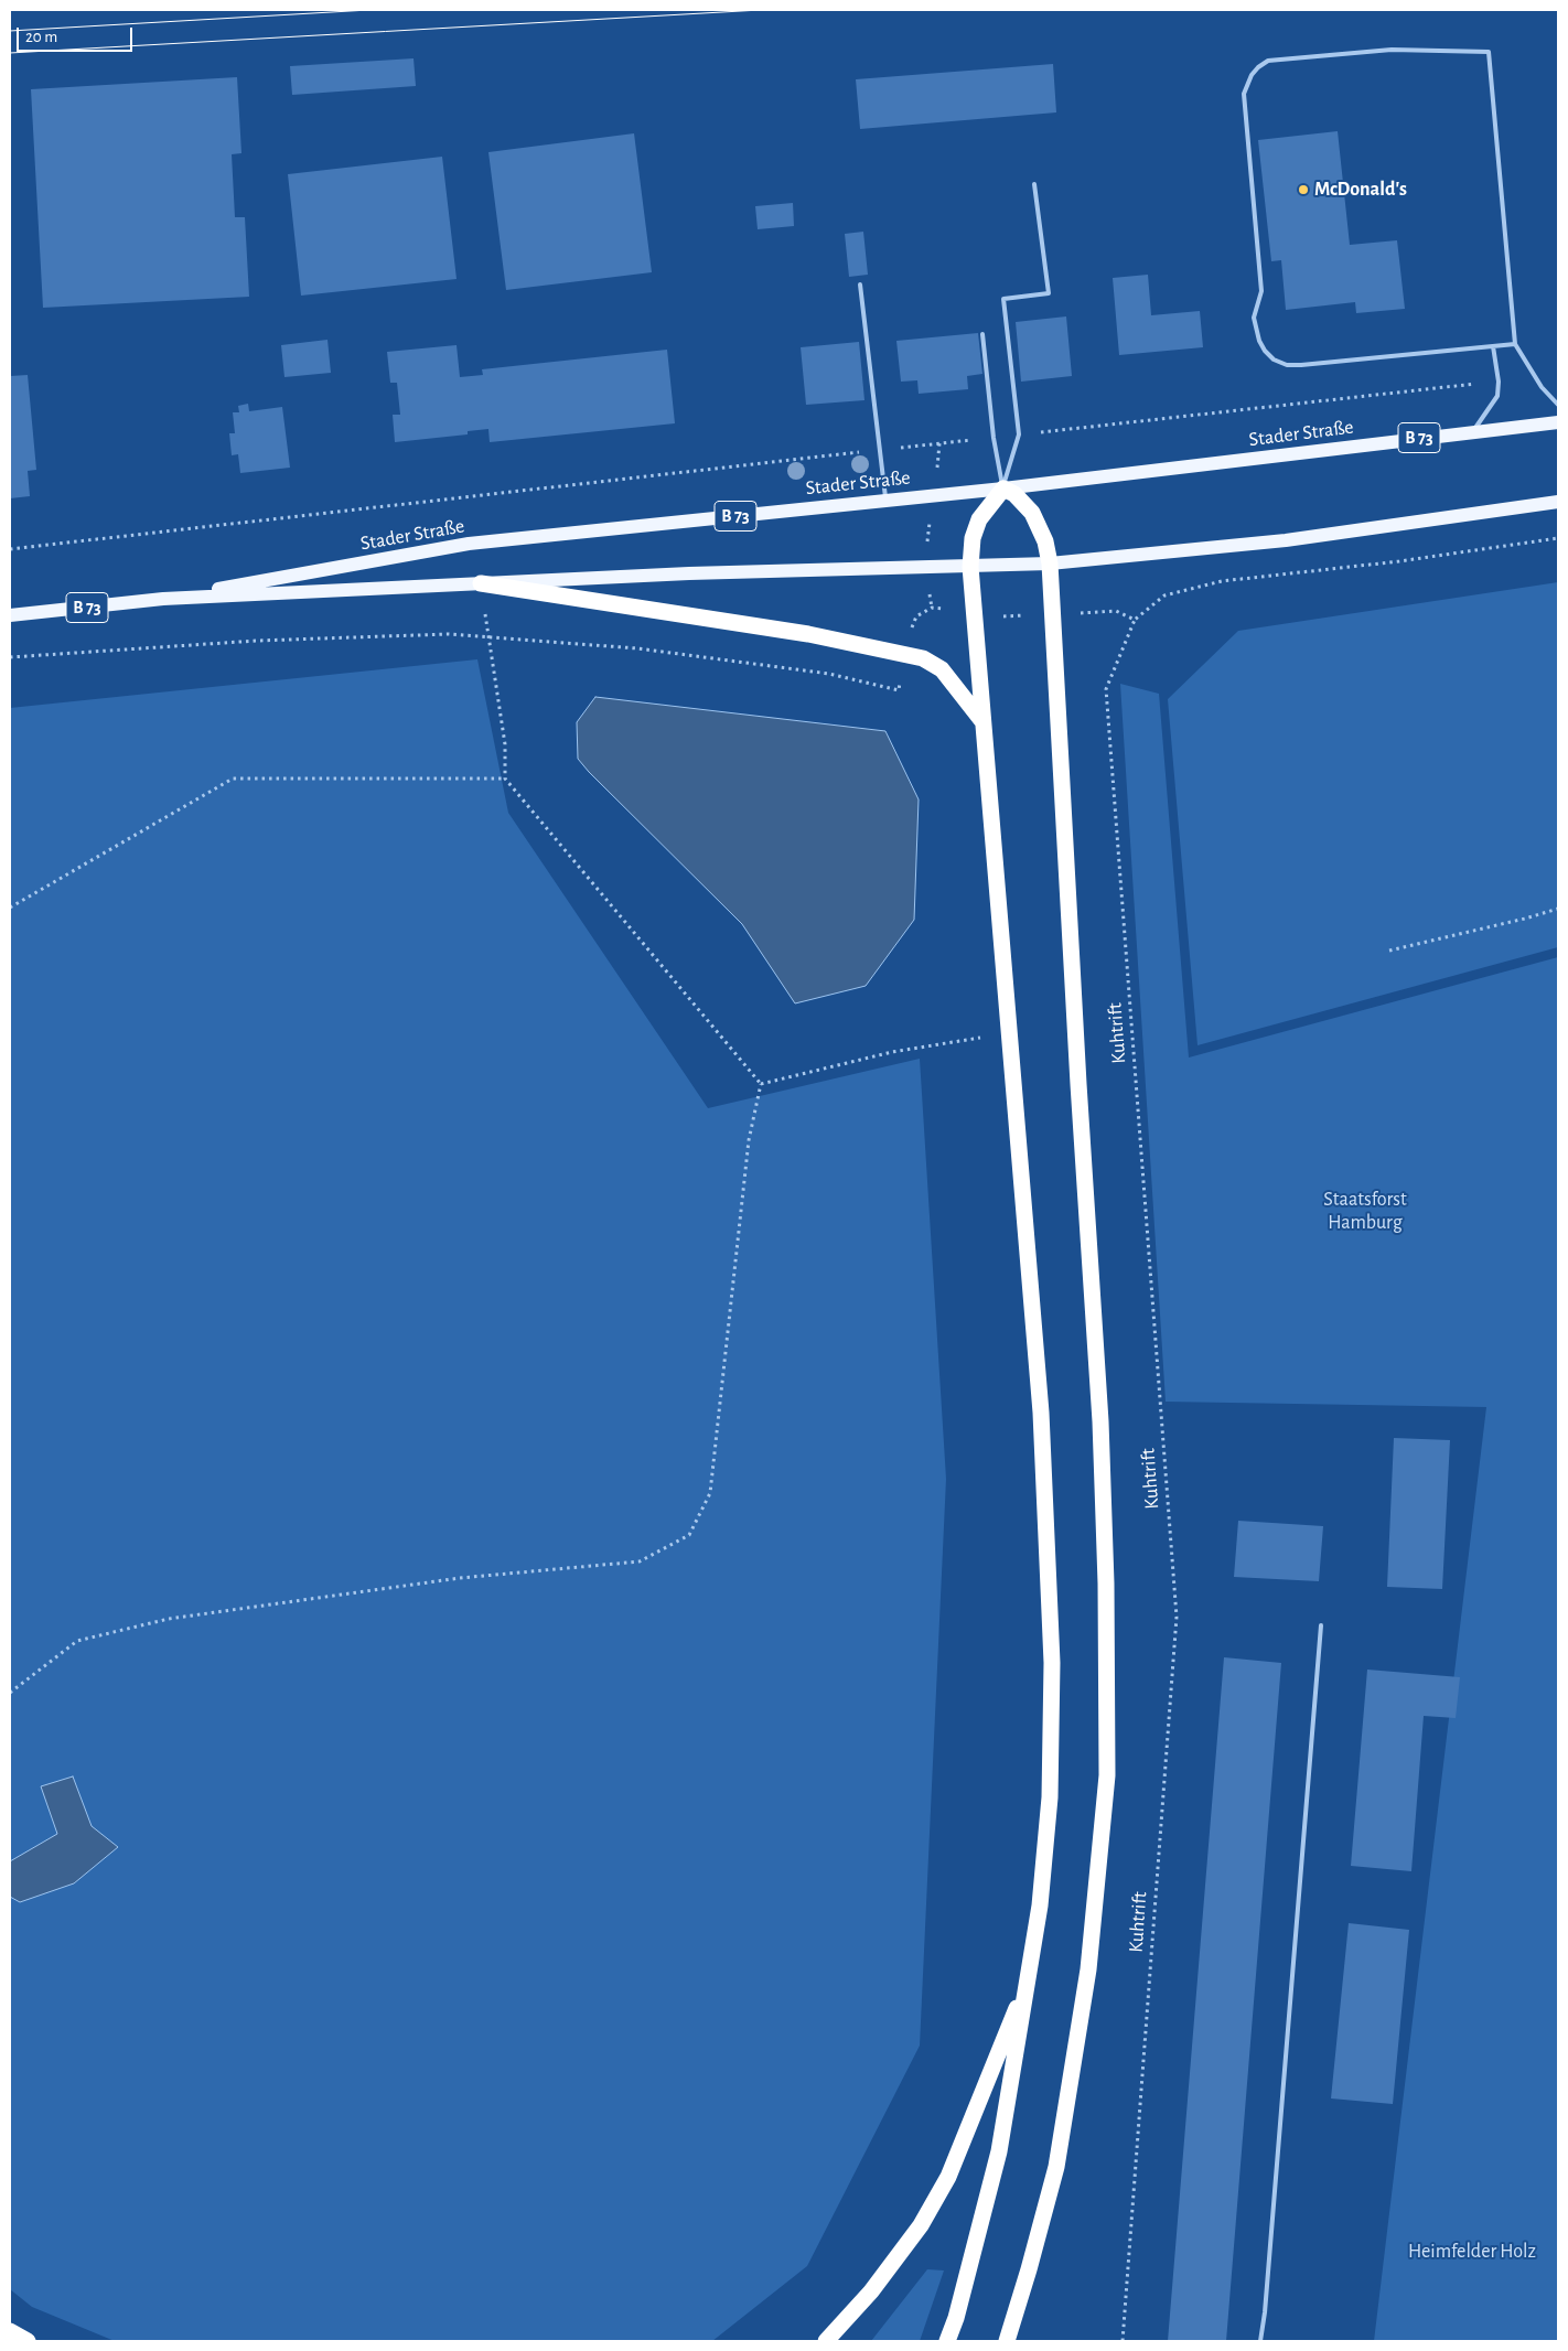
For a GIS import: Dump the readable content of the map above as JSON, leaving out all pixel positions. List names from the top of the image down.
{
  "streets": {
    "main road": ["Stader Straße", "B 73"],
    "path": ["Kuhtrift"]
  },
  "parks": ["Staatsforst Hamburg", "Heimfelder Holz"],
  "places": ["McDonald's"],
  "scale_bar": "20 m"
}
